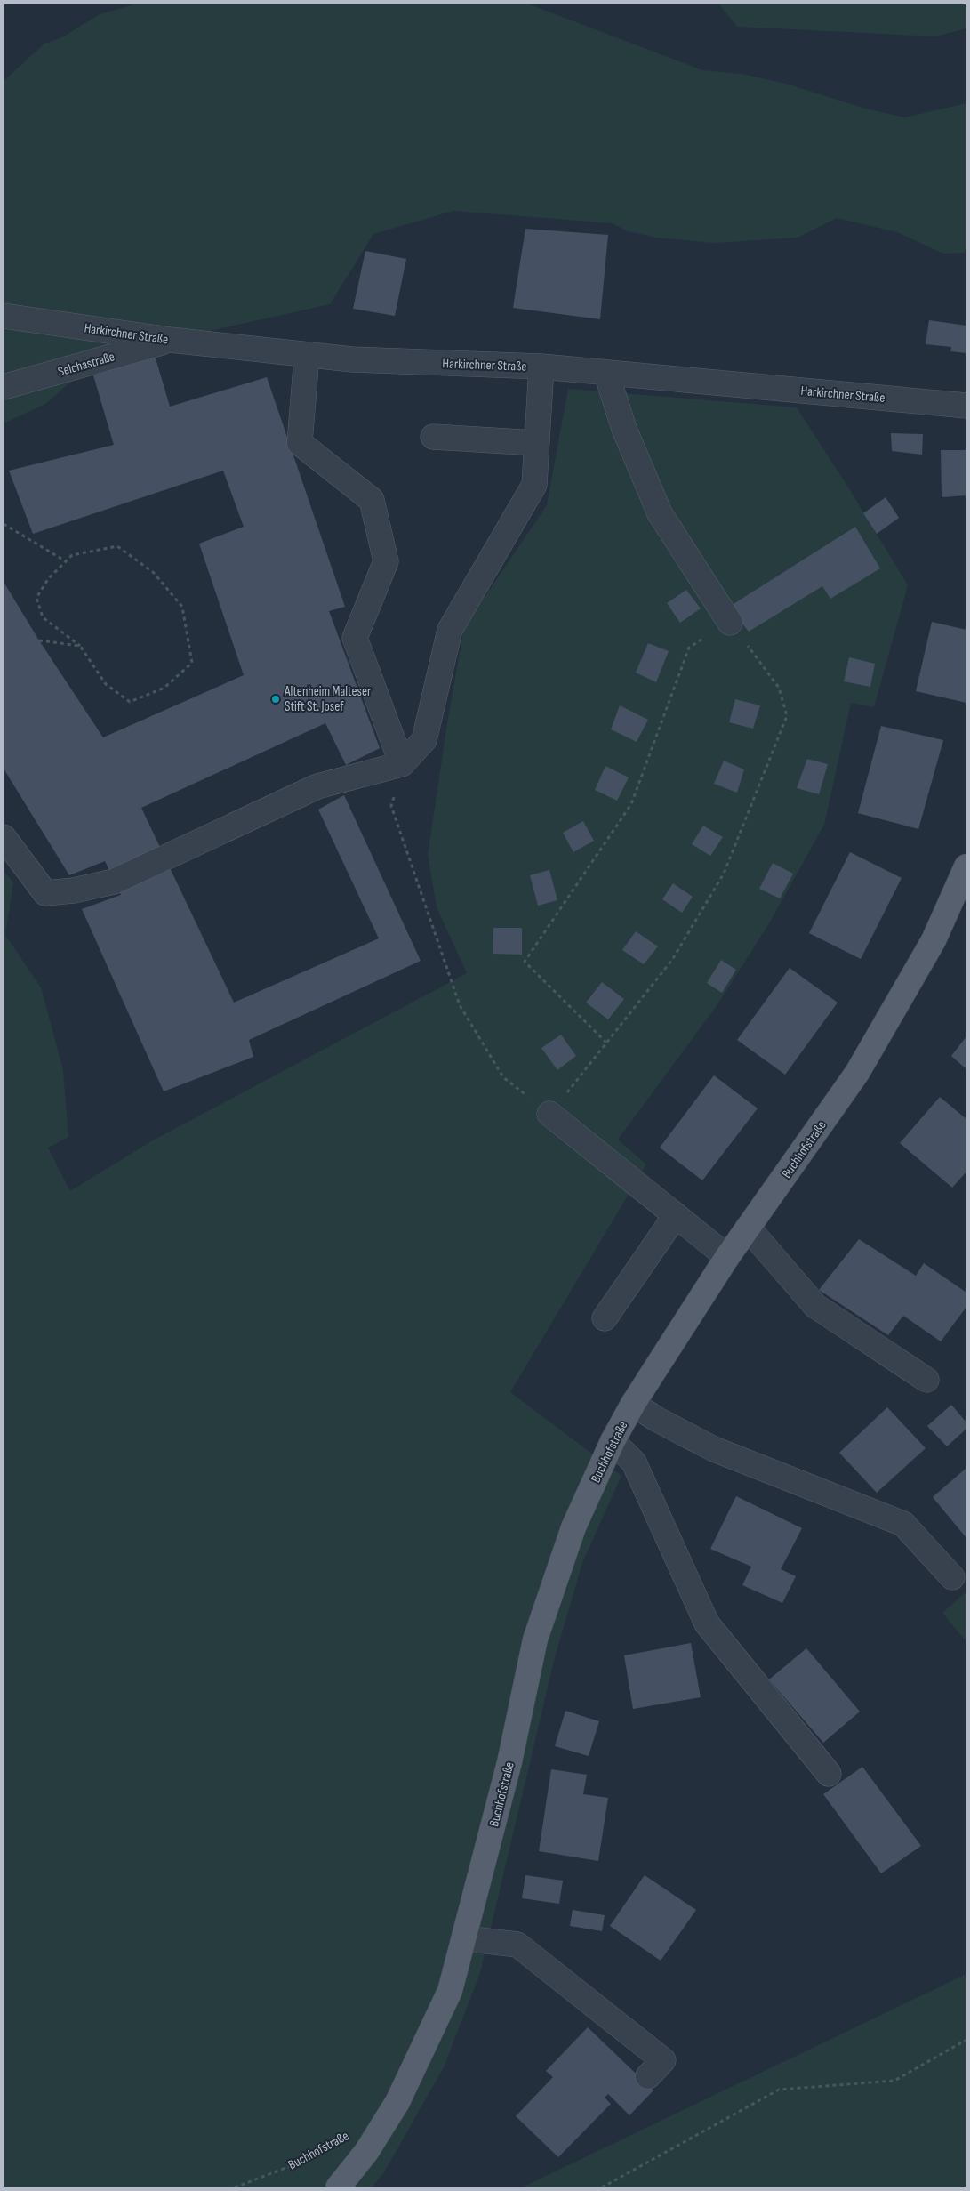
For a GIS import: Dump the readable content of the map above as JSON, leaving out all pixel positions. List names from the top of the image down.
{
  "streets": {
    "main road": ["Buchhofstraße"],
    "street": ["Harkirchner Straße", "Selchastraße"]
  },
  "crossings": [
    ["Harkirchner Straße", "Selchastraße"]
  ],
  "places": ["Altenheim Malteser Stift St. Josef"]
}
